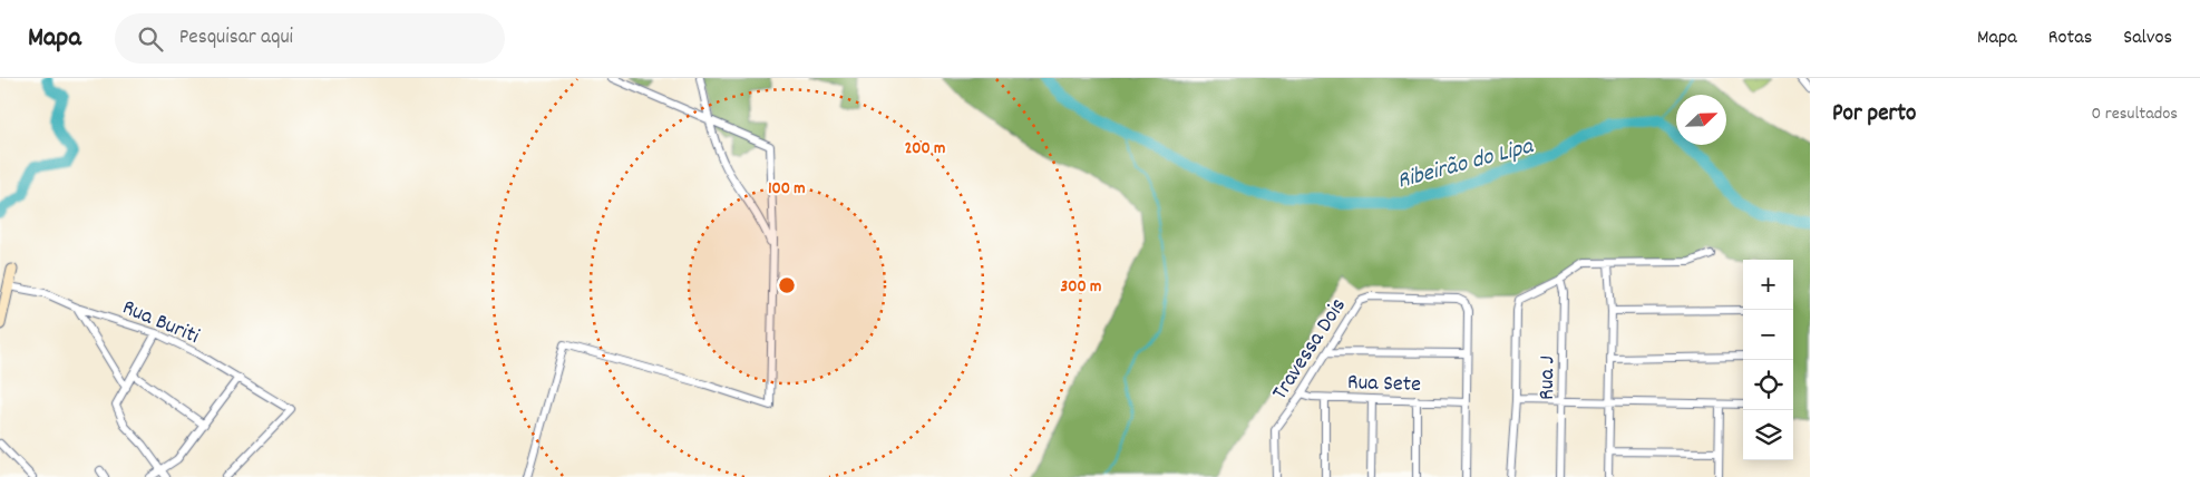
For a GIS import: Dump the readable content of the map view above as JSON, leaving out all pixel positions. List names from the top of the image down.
{
  "streets": {
    "street": [
      "Rua Buriti",
      "Travessa Dois",
      "Rua J",
      "Rua Sete"
    ]
  },
  "crossings": [
    ["Travessa Dois", "Rua Sete"]
  ],
  "water": ["Ribeirão do Lipa"],
  "north": "top right",
  "page": {
    "header": "Mapa",
    "search": "Pesquisar aqui",
    "nav": ["Mapa", "Rotas", "Salvos"],
    "heading": ["Por perto", "0 resultados"],
    "map_buttons": ["+", "−"]
  },
  "rings": ["200 m", "100 m", "300 m"]
}
